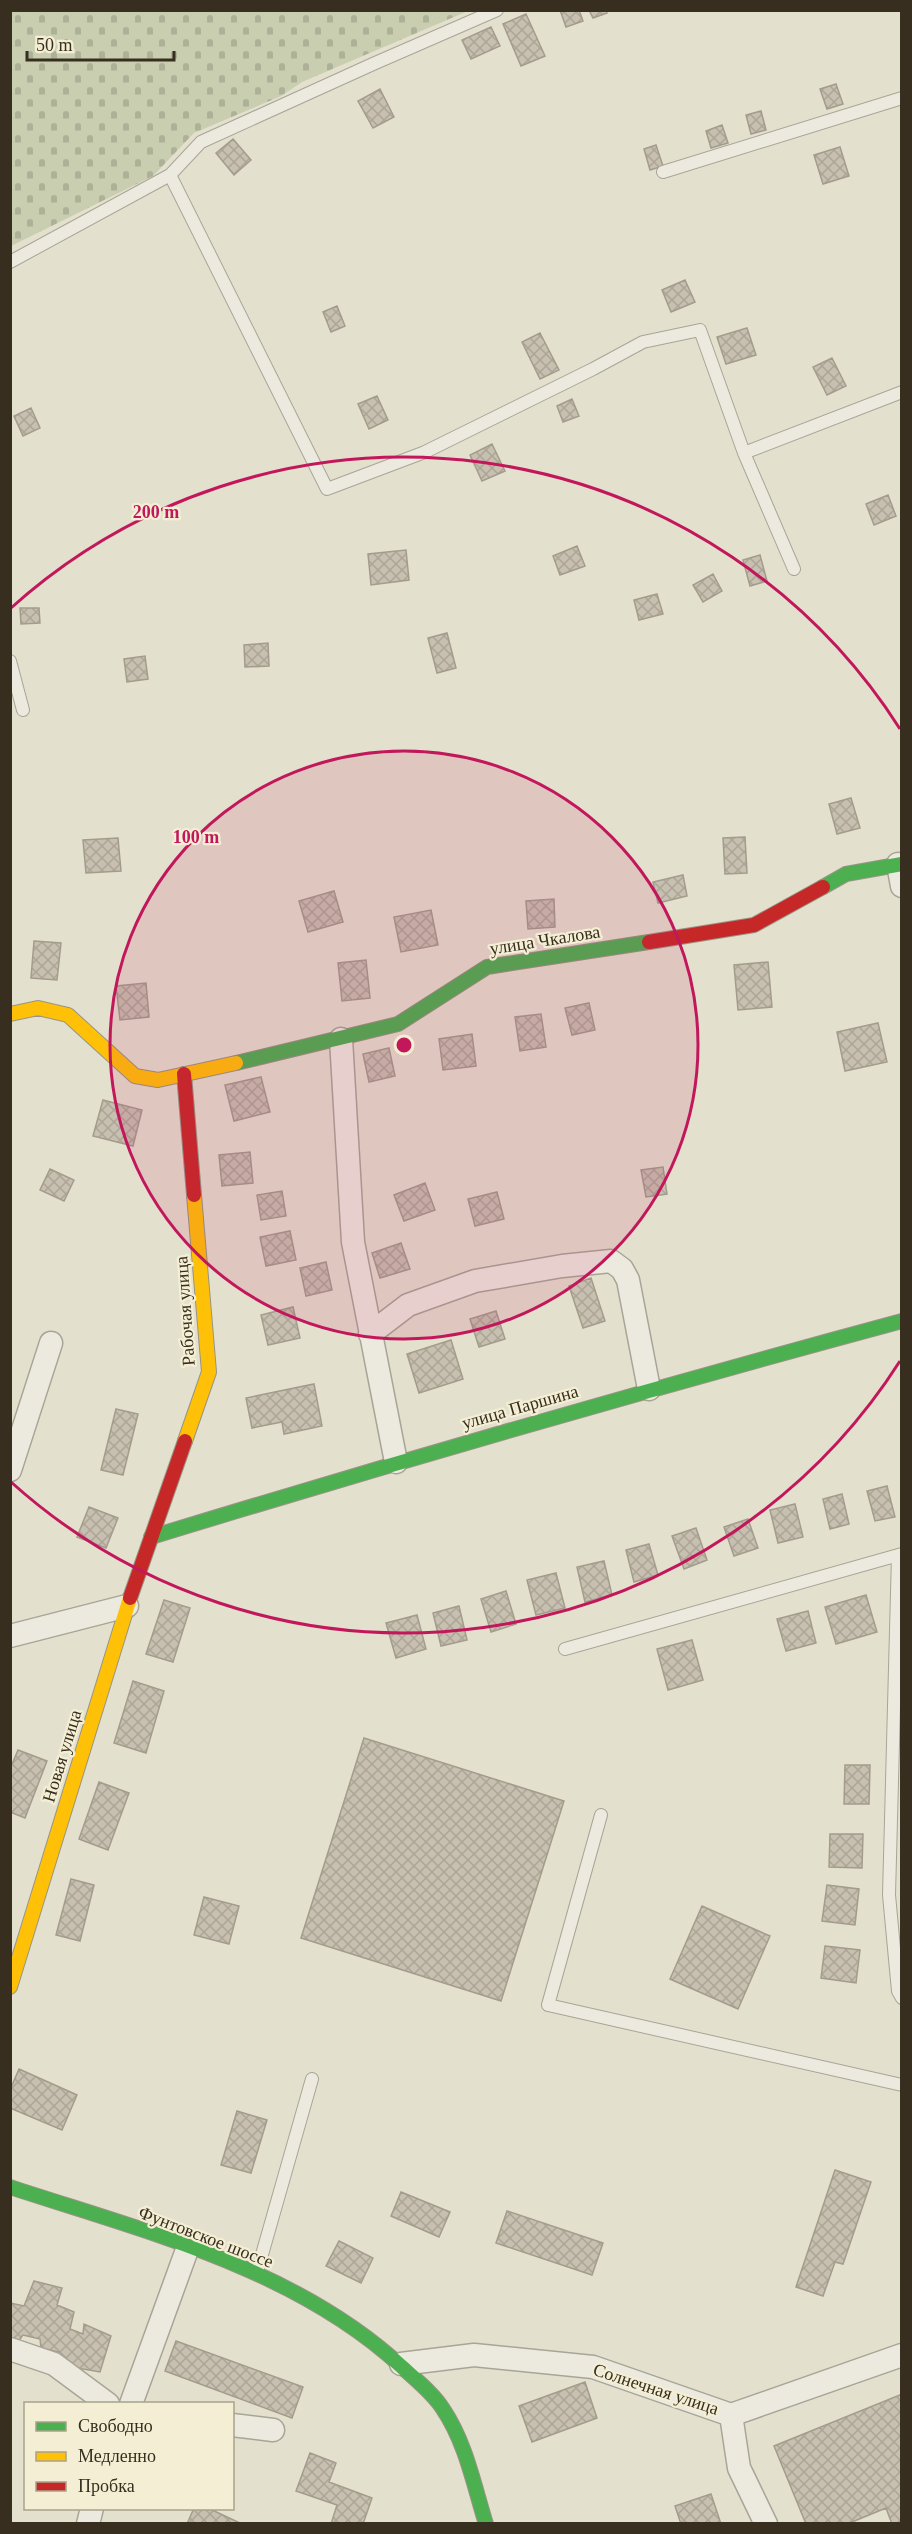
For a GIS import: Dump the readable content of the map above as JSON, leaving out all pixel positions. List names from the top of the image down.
{
  "streets": {
    "street": [
      "улица Чкалова",
      "Рабочая улица",
      "улица Паршина",
      "Новая улица",
      "Фунтовское шоссе",
      "Солнечная улица"
    ]
  },
  "crossings": [
    ["улица Чкалова", "Рабочая улица"],
    ["Рабочая улица", "улица Паршина"],
    ["Рабочая улица", "Новая улица"],
    ["улица Паршина", "Новая улица"],
    ["Фунтовское шоссе", "Солнечная улица"]
  ],
  "legend": ["Свободно", "Медленно", "Пробка"],
  "scale_bar": "50 m",
  "rings": ["200 m", "100 m"]
}
